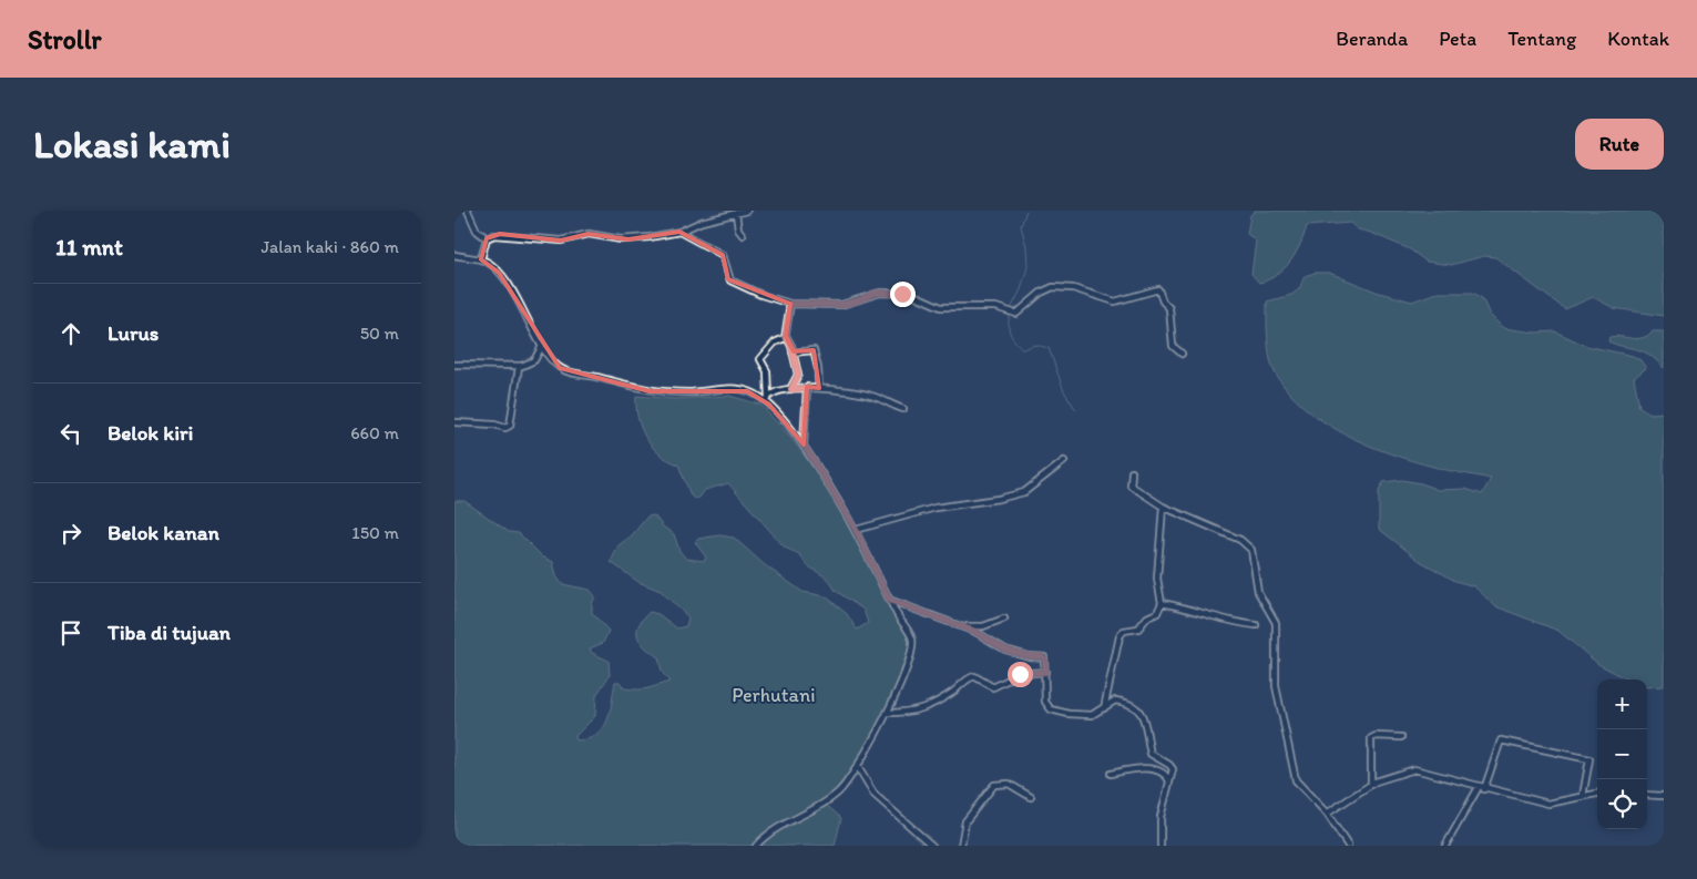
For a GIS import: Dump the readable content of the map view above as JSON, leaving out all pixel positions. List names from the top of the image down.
{
  "parks": ["Perhutani"],
  "page": {
    "header": "Strollr",
    "nav": [
      "Beranda",
      "Peta",
      "Tentang",
      "Kontak"
    ],
    "buttons": "Rute",
    "title": "Lokasi kami",
    "heading": ["11 mnt", "Jalan kaki · 860 m"],
    "list": [
      ["Lurus", "50 m"],
      ["Belok kiri", "660 m"],
      ["Belok kanan", "150 m"],
      "Tiba di tujuan"
    ],
    "map_buttons": ["+", "−"]
  }
}
